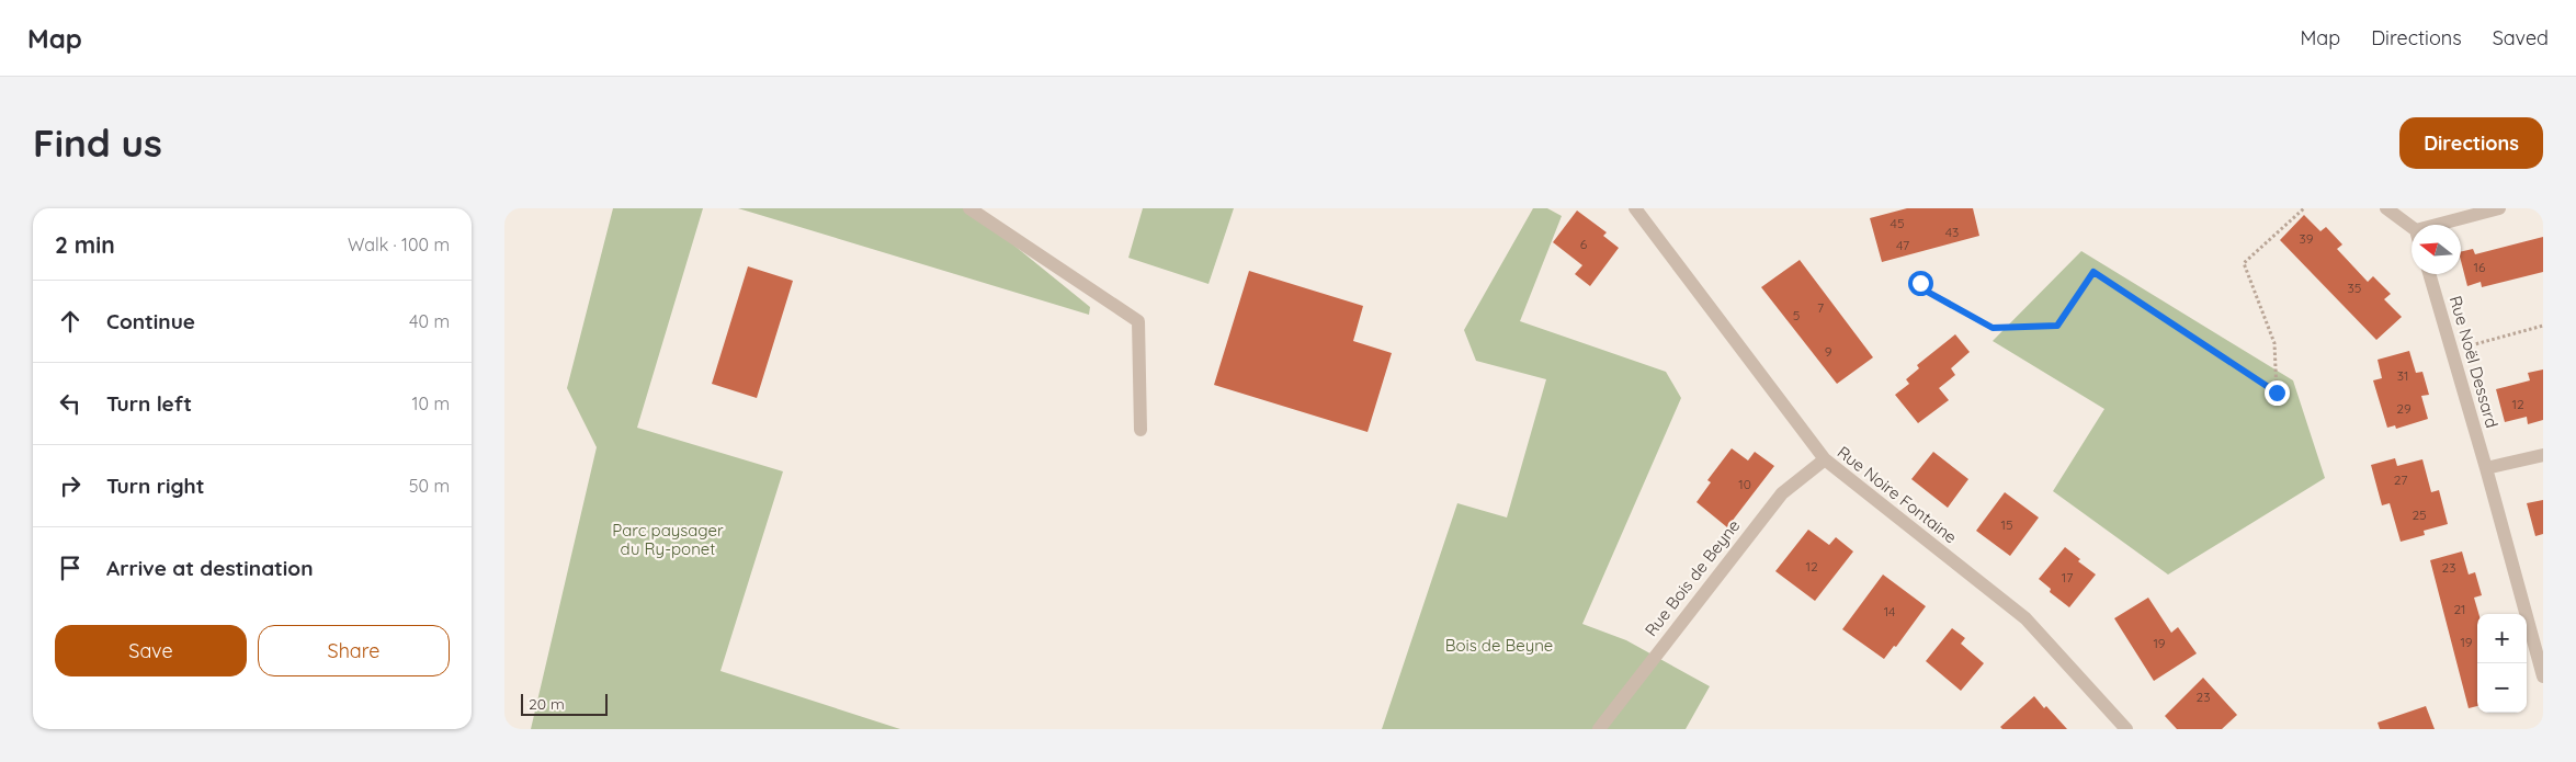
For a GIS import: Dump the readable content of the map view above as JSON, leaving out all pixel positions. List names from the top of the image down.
{
  "streets": {
    "street": ["Rue Noël Dessard", "Rue Noire Fontaine", "Rue Bois de Beyne"]
  },
  "crossings": [
    ["Rue Noire Fontaine", "Rue Bois de Beyne"]
  ],
  "parks": ["Parc paysager du Ry-ponet", "Bois de Beyne"],
  "house_numbers": [
    "45",
    "43",
    "39",
    "6",
    "47",
    "16",
    "35",
    "7",
    "5",
    "9",
    "31",
    "12",
    "29",
    "27",
    "10",
    "25",
    "15",
    "12",
    "23",
    "17",
    "21",
    "14",
    "19",
    "19",
    "23"
  ],
  "scale_bar": "20 m",
  "north": "left",
  "page": {
    "header": "Map",
    "nav": ["Map", "Directions", "Saved"],
    "buttons": [
      "Directions",
      ["Save", "Share"]
    ],
    "title": "Find us",
    "heading": ["2 min", "Walk · 100 m"],
    "list": [
      ["Continue", "40 m"],
      ["Turn left", "10 m"],
      ["Turn right", "50 m"],
      "Arrive at destination"
    ],
    "map_buttons": ["+", "−"],
    "scale": "20 m"
  }
}
